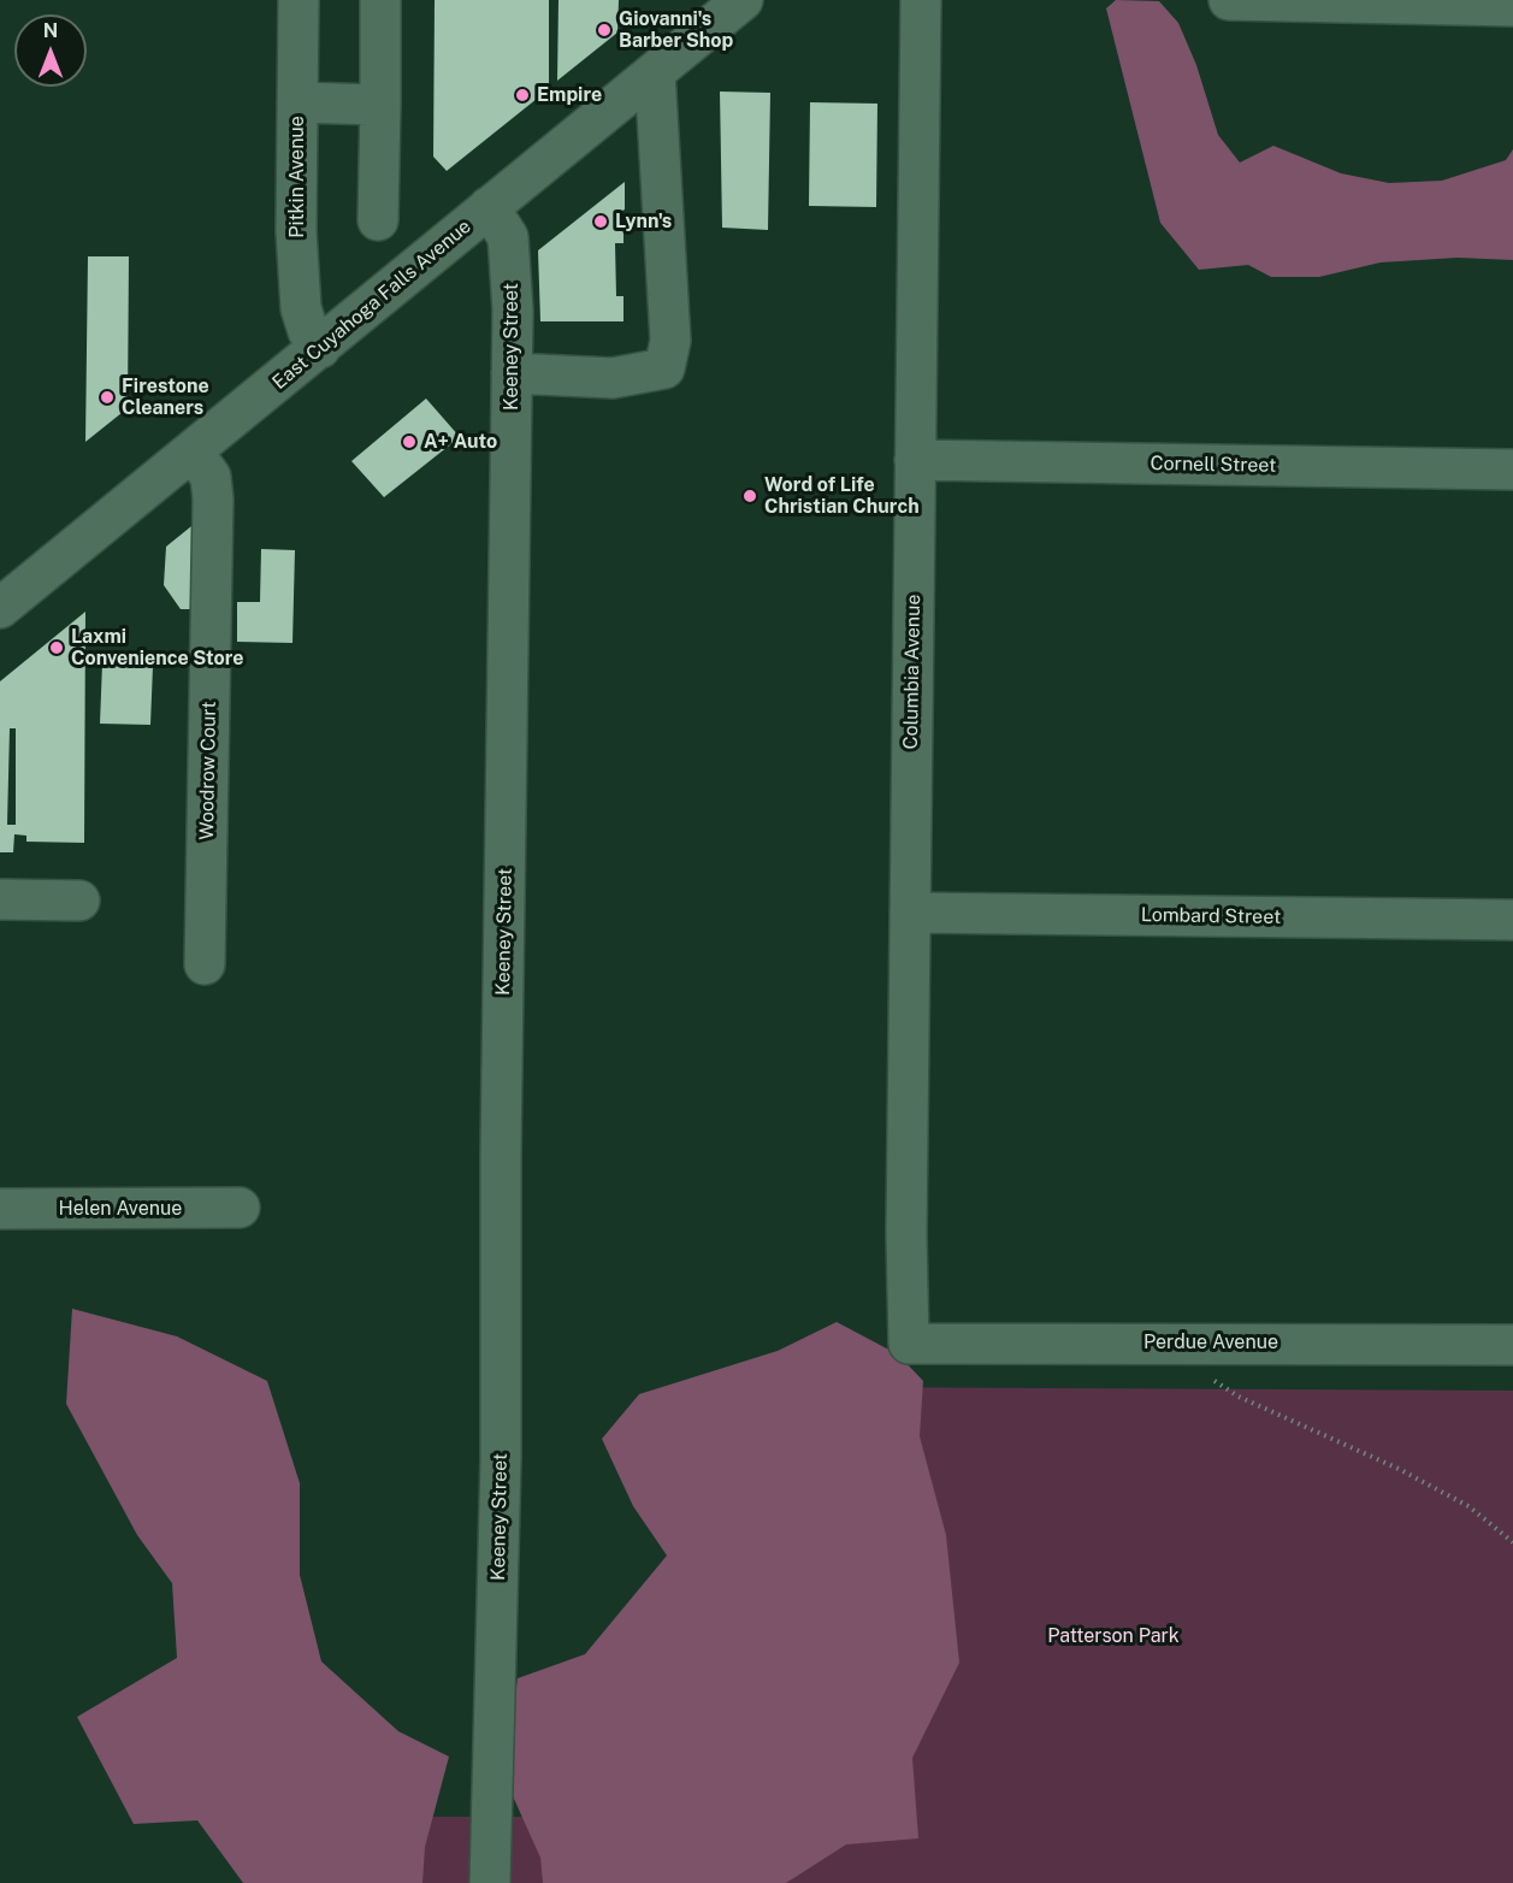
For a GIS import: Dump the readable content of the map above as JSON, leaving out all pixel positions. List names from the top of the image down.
{
  "streets": {
    "street": [
      "Pitkin Avenue",
      "East Cuyahoga Falls Avenue",
      "Keeney Street",
      "Cornell Street",
      "Columbia Avenue",
      "Woodrow Court",
      "Lombard Street",
      "Helen Avenue",
      "Perdue Avenue"
    ]
  },
  "crossings": [
    ["Pitkin Avenue", "East Cuyahoga Falls Avenue"],
    ["East Cuyahoga Falls Avenue", "Keeney Street"],
    ["East Cuyahoga Falls Avenue", "Woodrow Court"],
    ["Cornell Street", "Columbia Avenue"],
    ["Columbia Avenue", "Lombard Street"],
    ["Columbia Avenue", "Perdue Avenue"]
  ],
  "parks": ["Patterson Park"],
  "places": [
    "Giovanni's Barber Shop",
    "Empire",
    "Lynn's",
    "Firestone Cleaners",
    "A+ Auto",
    "Word of Life Christian Church",
    "Laxmi Convenience Store"
  ],
  "north": "top"
}
